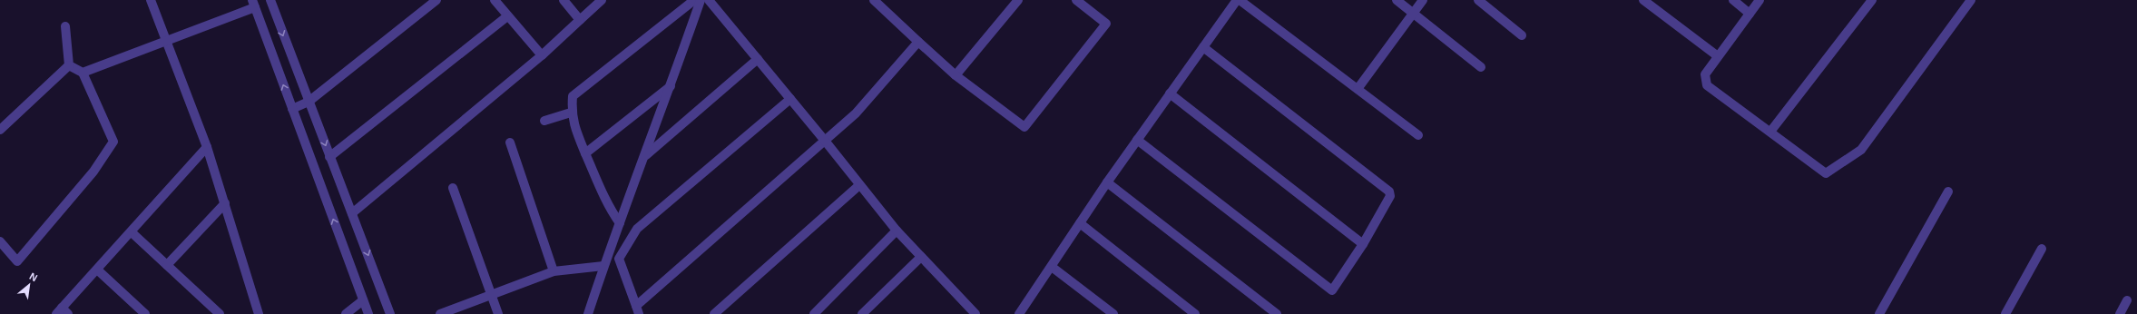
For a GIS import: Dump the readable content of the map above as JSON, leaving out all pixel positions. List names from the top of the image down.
{
  "north": "top right"
}
